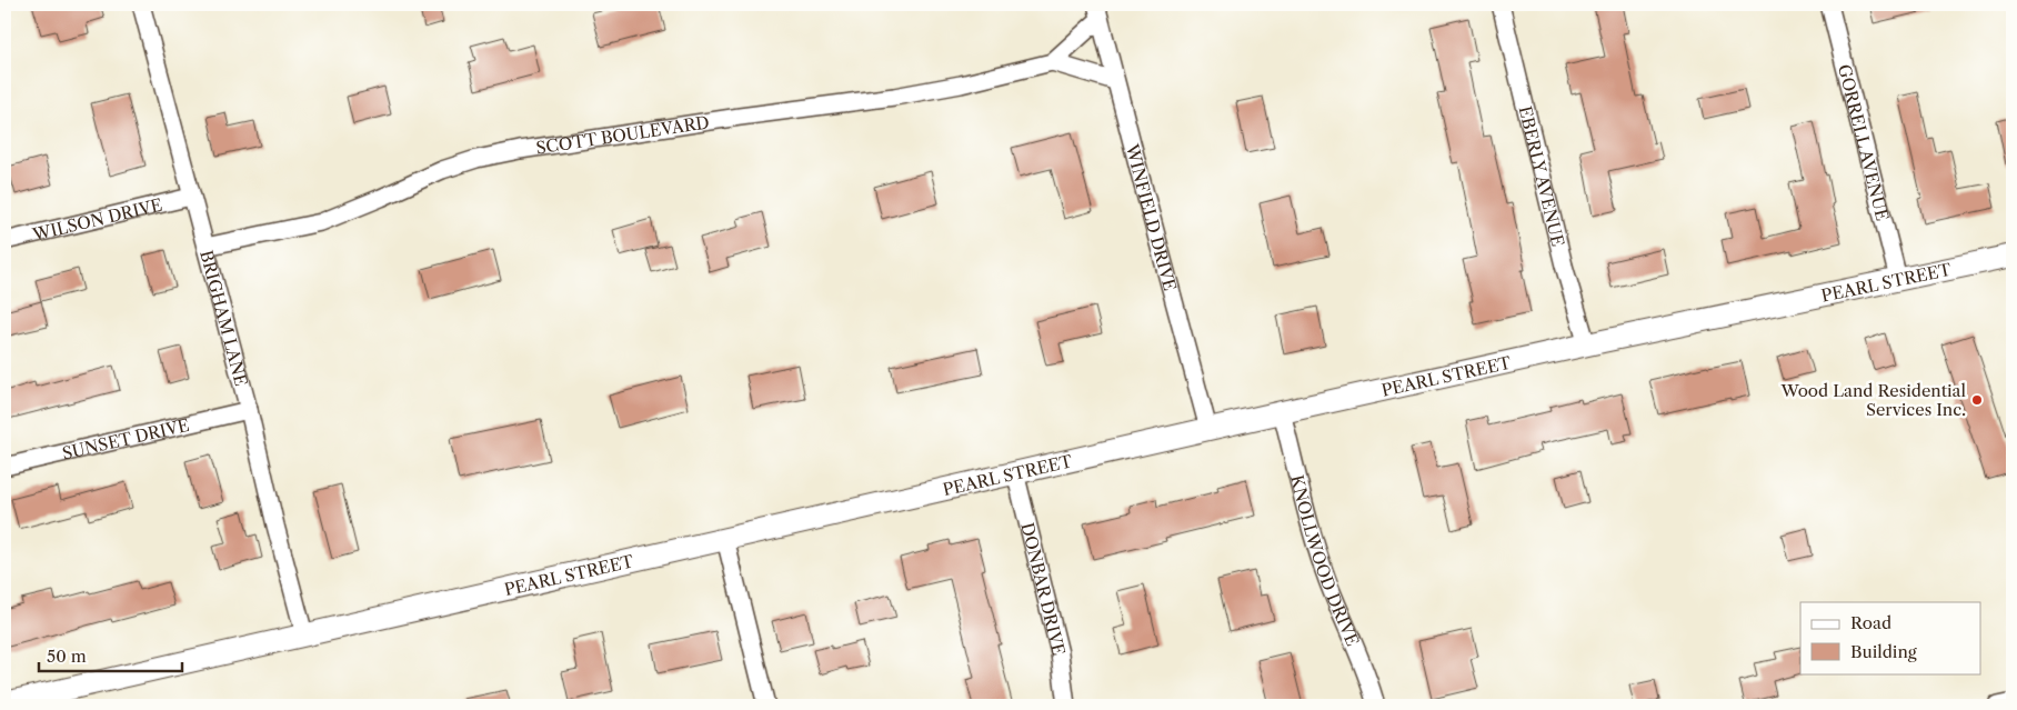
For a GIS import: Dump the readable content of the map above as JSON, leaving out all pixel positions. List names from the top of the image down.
{
  "streets": {
    "street": [
      "SCOTT BOULEVARD",
      "GORRELL AVENUE",
      "EBERLY AVENUE",
      "WINFIELD DRIVE",
      "WILSON DRIVE",
      "PEARL STREET",
      "BRIGHAM LANE",
      "SUNSET DRIVE",
      "KNOLLWOOD DRIVE",
      "DONBAR DRIVE"
    ]
  },
  "crossings": [
    ["SCOTT BOULEVARD", "WINFIELD DRIVE"],
    ["SCOTT BOULEVARD", "BRIGHAM LANE"],
    ["GORRELL AVENUE", "PEARL STREET"],
    ["EBERLY AVENUE", "PEARL STREET"],
    ["WINFIELD DRIVE", "PEARL STREET"],
    ["WILSON DRIVE", "BRIGHAM LANE"],
    ["PEARL STREET", "BRIGHAM LANE"],
    ["PEARL STREET", "KNOLLWOOD DRIVE"],
    ["PEARL STREET", "DONBAR DRIVE"],
    ["BRIGHAM LANE", "SUNSET DRIVE"]
  ],
  "places": ["Wood Land Residential Services Inc."],
  "legend": ["Road", "Building"],
  "scale_bar": "50 m"
}
